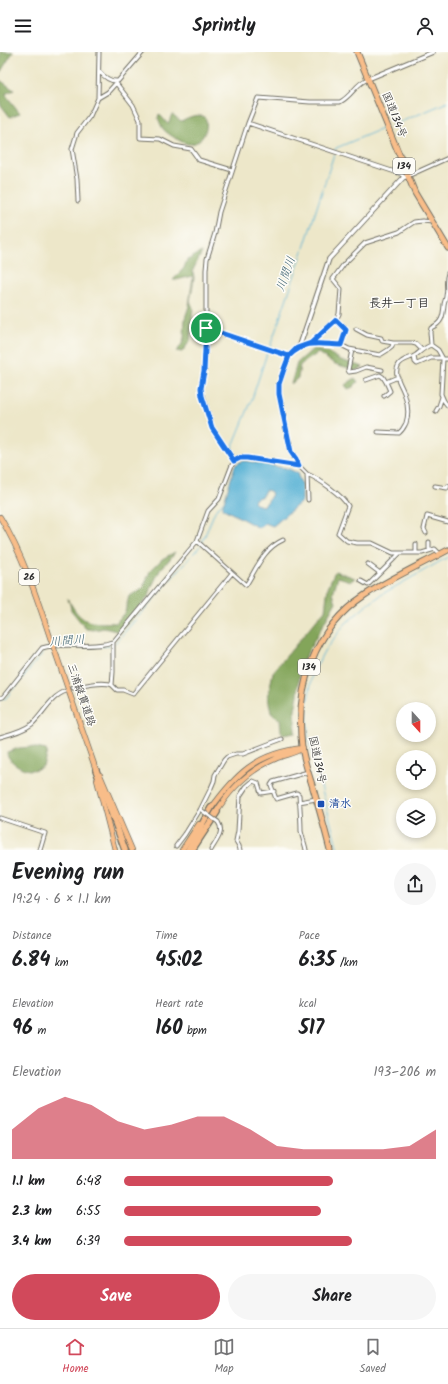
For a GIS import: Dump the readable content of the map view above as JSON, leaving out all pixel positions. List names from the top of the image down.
{
  "streets": {
    "highway": ["国道134号", "134", "26"],
    "main road": ["三浦縦貫道路"]
  },
  "crossings": [
    ["26", "三浦縦貫道路"]
  ],
  "districts": ["長井一丁目"],
  "water": ["川間川"],
  "places": {
    "transit": ["清水"]
  },
  "north": "bottom",
  "page": {
    "header": "Sprintly",
    "heading": ["Evening run", "19:24 · 6 × 1.1 km"],
    "stats": [
      ["Distance", "6.84 km"],
      ["Time", "45:02"],
      ["Pace", "6:35 /km"],
      ["Elevation", "96 m"],
      ["Heart rate", "160 bpm"],
      ["kcal", "517"]
    ],
    "chart": ["Elevation", "193–206 m"],
    "list": [
      {
        "name": "1.1 km",
        "note": "6:48"
      },
      {
        "name": "2.3 km",
        "note": "6:55"
      },
      {
        "name": "3.4 km",
        "note": "6:39"
      }
    ],
    "buttons": ["Save", "Share"],
    "tabs": ["Home", "Map", "Saved"]
  }
}
